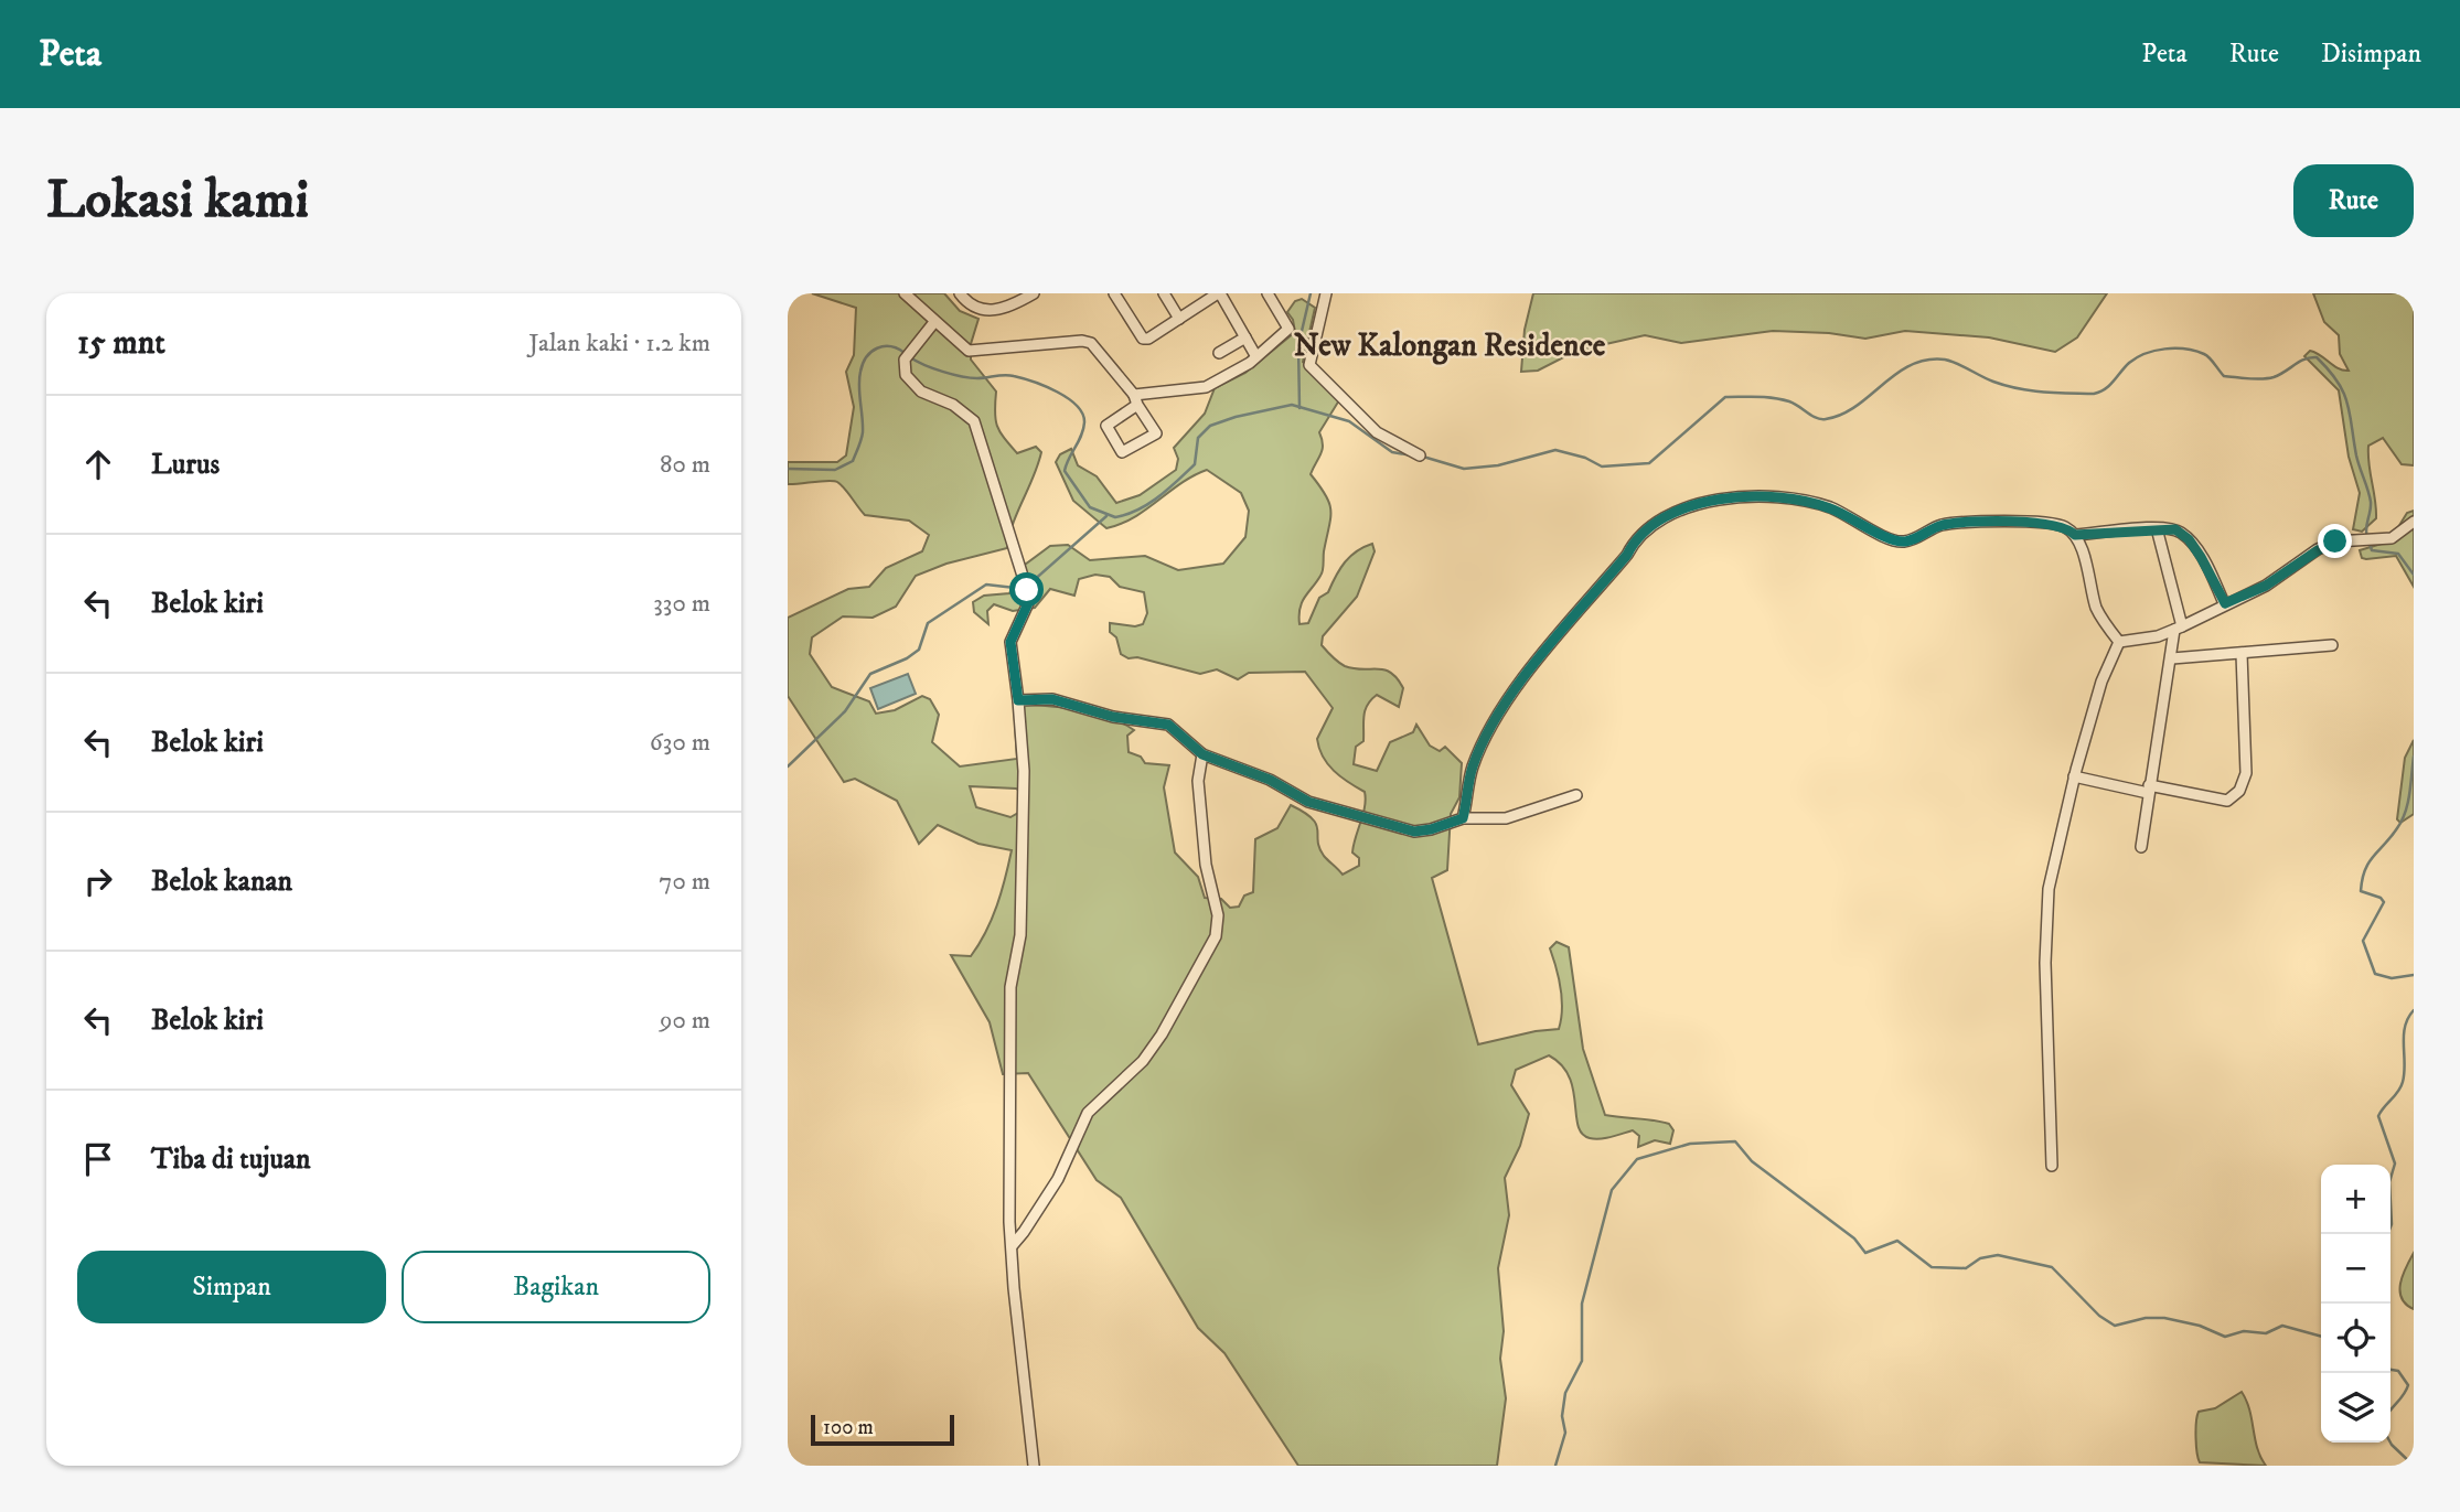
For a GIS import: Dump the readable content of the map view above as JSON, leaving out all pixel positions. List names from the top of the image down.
{
  "districts": ["New Kalongan Residence"],
  "scale_bar": "100 m",
  "page": {
    "header": "Peta",
    "nav": ["Peta", "Rute", "Disimpan"],
    "buttons": [
      "Rute",
      ["Simpan", "Bagikan"]
    ],
    "title": "Lokasi kami",
    "heading": ["15 mnt", "Jalan kaki · 1.2 km"],
    "list": [
      ["Lurus", "80 m"],
      ["Belok kiri", "330 m"],
      ["Belok kiri", "630 m"],
      ["Belok kanan", "70 m"],
      ["Belok kiri", "90 m"],
      "Tiba di tujuan"
    ],
    "map_buttons": ["+", "−"],
    "scale": "100 m"
  }
}
